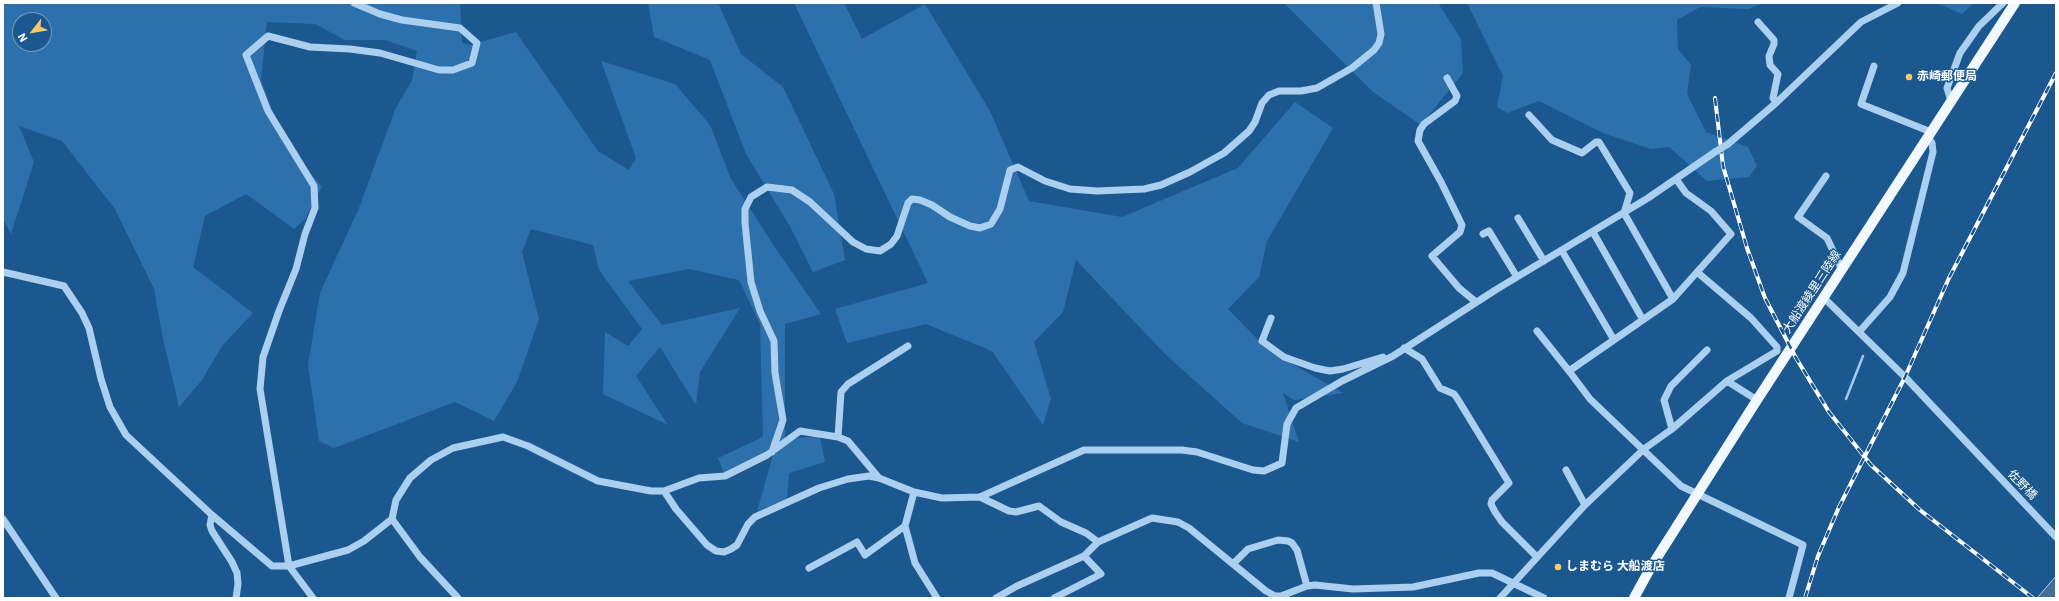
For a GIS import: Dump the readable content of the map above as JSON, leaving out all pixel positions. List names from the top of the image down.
{
  "streets": {
    "main road": ["大船渡綾里三陸線"],
    "street": ["佐野橋"]
  },
  "crossings": [
    ["大船渡綾里三陸線", "佐野橋"]
  ],
  "places": ["赤崎郵便局", "しまむら 大船渡店"],
  "north": "bottom left"
}
